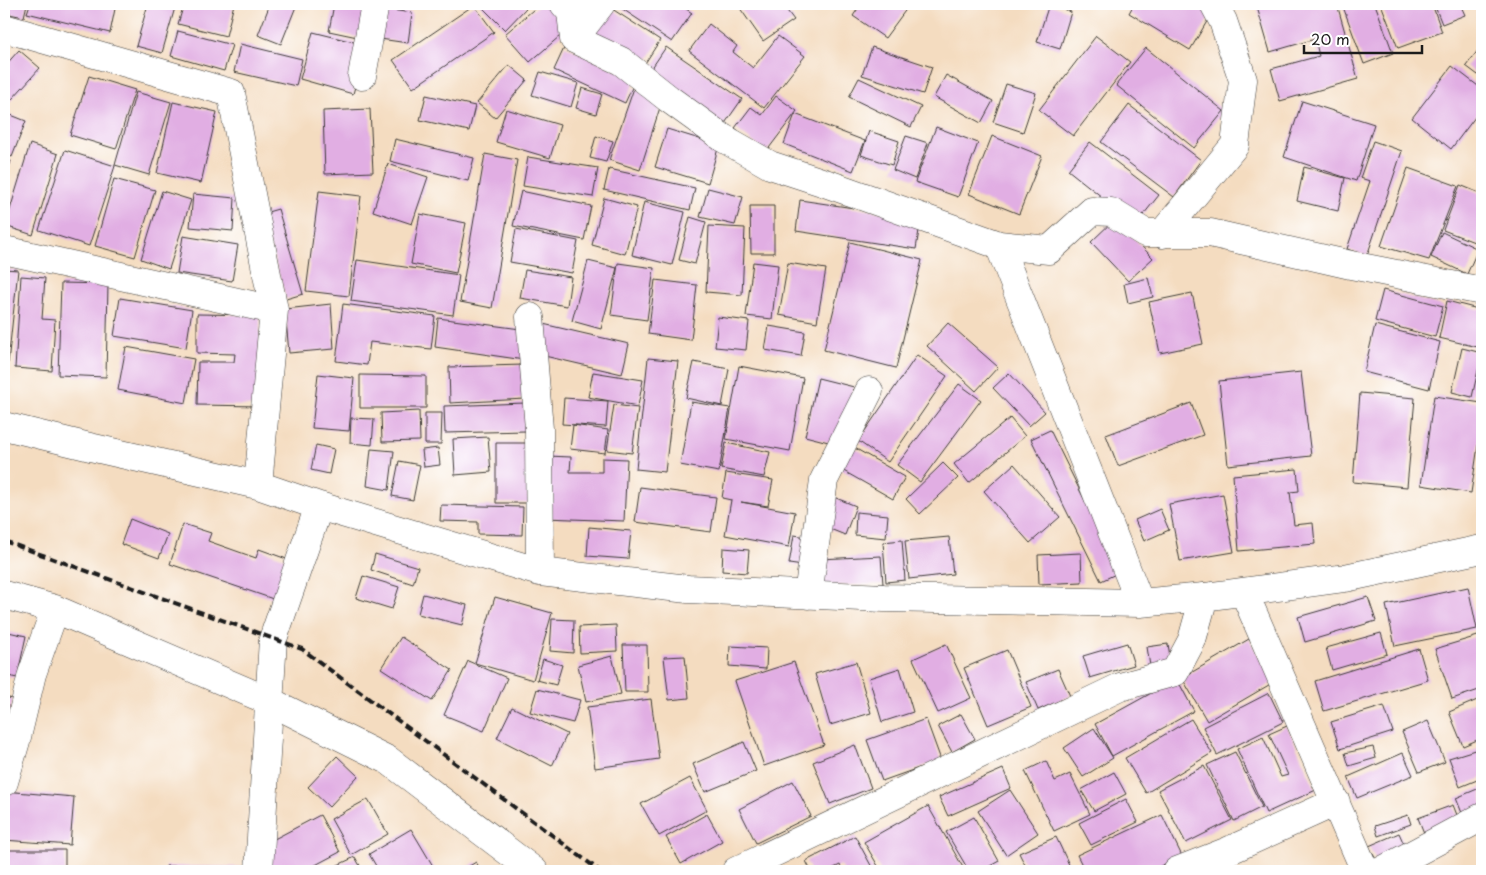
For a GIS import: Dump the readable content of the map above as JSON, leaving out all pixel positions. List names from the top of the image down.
{
  "scale_bar": "20 m"
}
